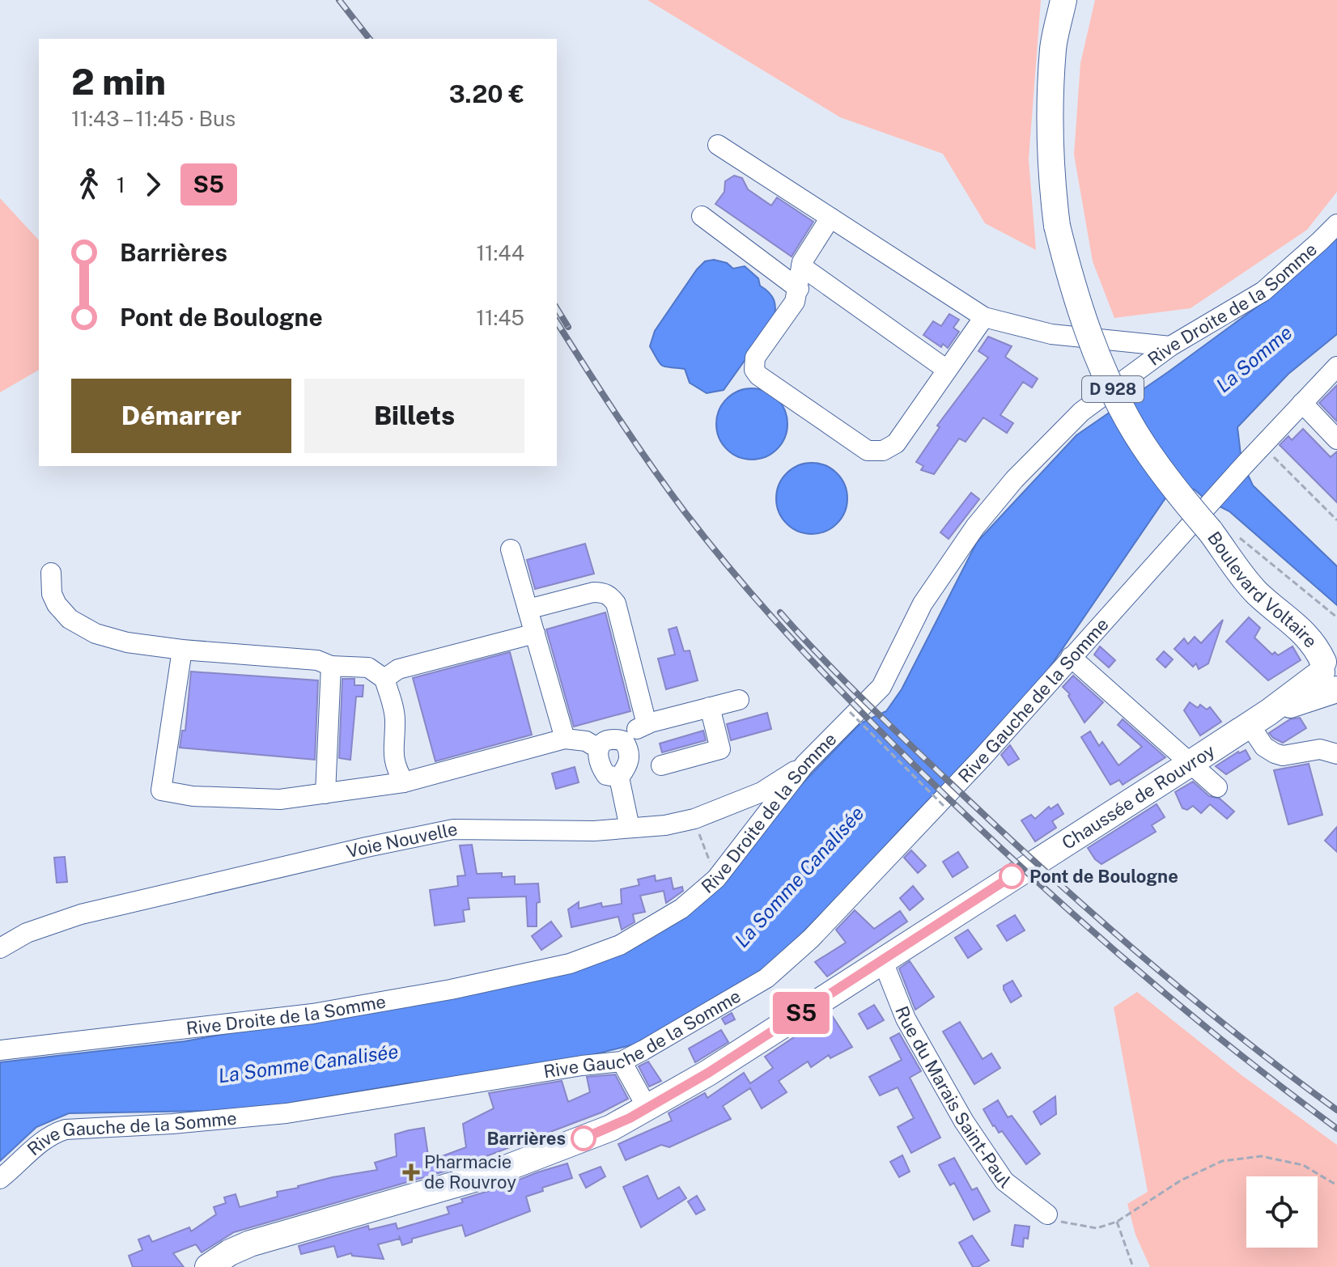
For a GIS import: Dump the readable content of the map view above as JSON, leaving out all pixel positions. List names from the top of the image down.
{
  "streets": {
    "main road": ["D 928", "Boulevard Voltaire", "Chaussée de Rouvroy"],
    "street": [
      "Rive Droite de la Somme",
      "Rive Gauche de la Somme",
      "Voie Nouvelle",
      "Rue du Marais Saint-Paul"
    ]
  },
  "crossings": [
    ["Rive Droite de la Somme", "Voie Nouvelle"],
    ["D 928", "Boulevard Voltaire"],
    ["Boulevard Voltaire", "Chaussée de Rouvroy"],
    ["Chaussée de Rouvroy", "Rue du Marais Saint-Paul"]
  ],
  "water": ["La Somme", "La Somme Canalisée"],
  "places": {
    "other": ["Pont de Boulogne", "Barrières"],
    "health": ["Pharmacie de Rouvroy"]
  },
  "lines": ["bus line S5"],
  "page": {
    "on_map": "S5",
    "heading": ["2 min", "11:43 – 11:45 · Bus", "3.20 €"],
    "legs": ["1", "S5"],
    "list": [
      {
        "name": "Barrières",
        "value": "11:44"
      },
      {
        "name": "Pont de Boulogne",
        "value": "11:45"
      }
    ],
    "buttons": ["Démarrer", "Billets"]
  }
}
